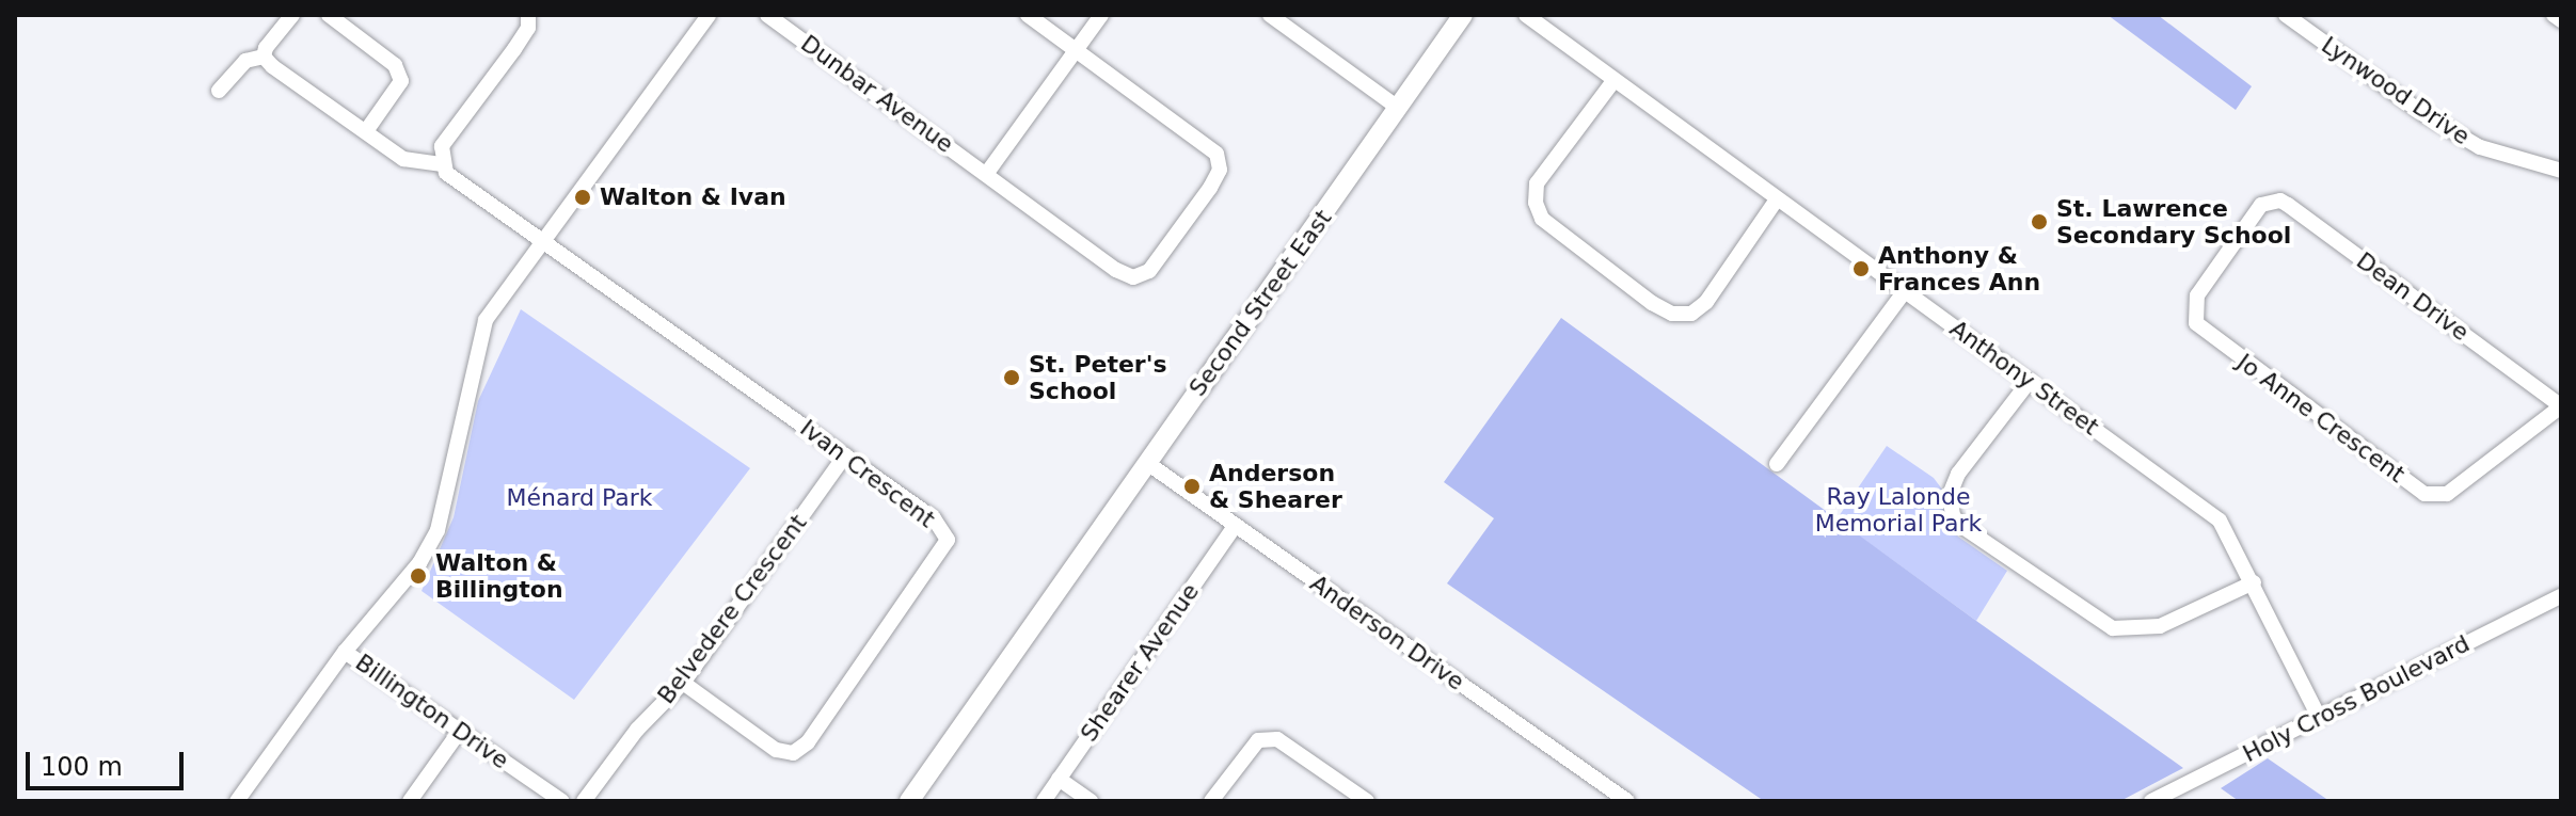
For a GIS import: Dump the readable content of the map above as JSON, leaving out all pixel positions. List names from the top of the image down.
{
  "streets": {
    "main road": ["Second Street East"],
    "street": [
      "Lynwood Drive",
      "Dunbar Avenue",
      "Dean Drive",
      "Anthony Street",
      "Jo Anne Crescent",
      "Ivan Crescent",
      "Belvedere Crescent",
      "Anderson Drive",
      "Shearer Avenue",
      "Holy Cross Boulevard",
      "Billington Drive"
    ]
  },
  "crossings": [
    ["Dean Drive", "Jo Anne Crescent"],
    ["Second Street East", "Anderson Drive"],
    ["Anthony Street", "Holy Cross Boulevard"],
    ["Ivan Crescent", "Belvedere Crescent"],
    ["Anderson Drive", "Shearer Avenue"]
  ],
  "parks": ["Ray Lalonde Memorial Park", "Ménard Park"],
  "places": [
    "Walton & Ivan",
    "St. Lawrence Secondary School",
    "Anthony & Frances Ann",
    "St. Peter's School",
    "Anderson & Shearer",
    "Walton & Billington"
  ],
  "scale_bar": "100 m"
}
